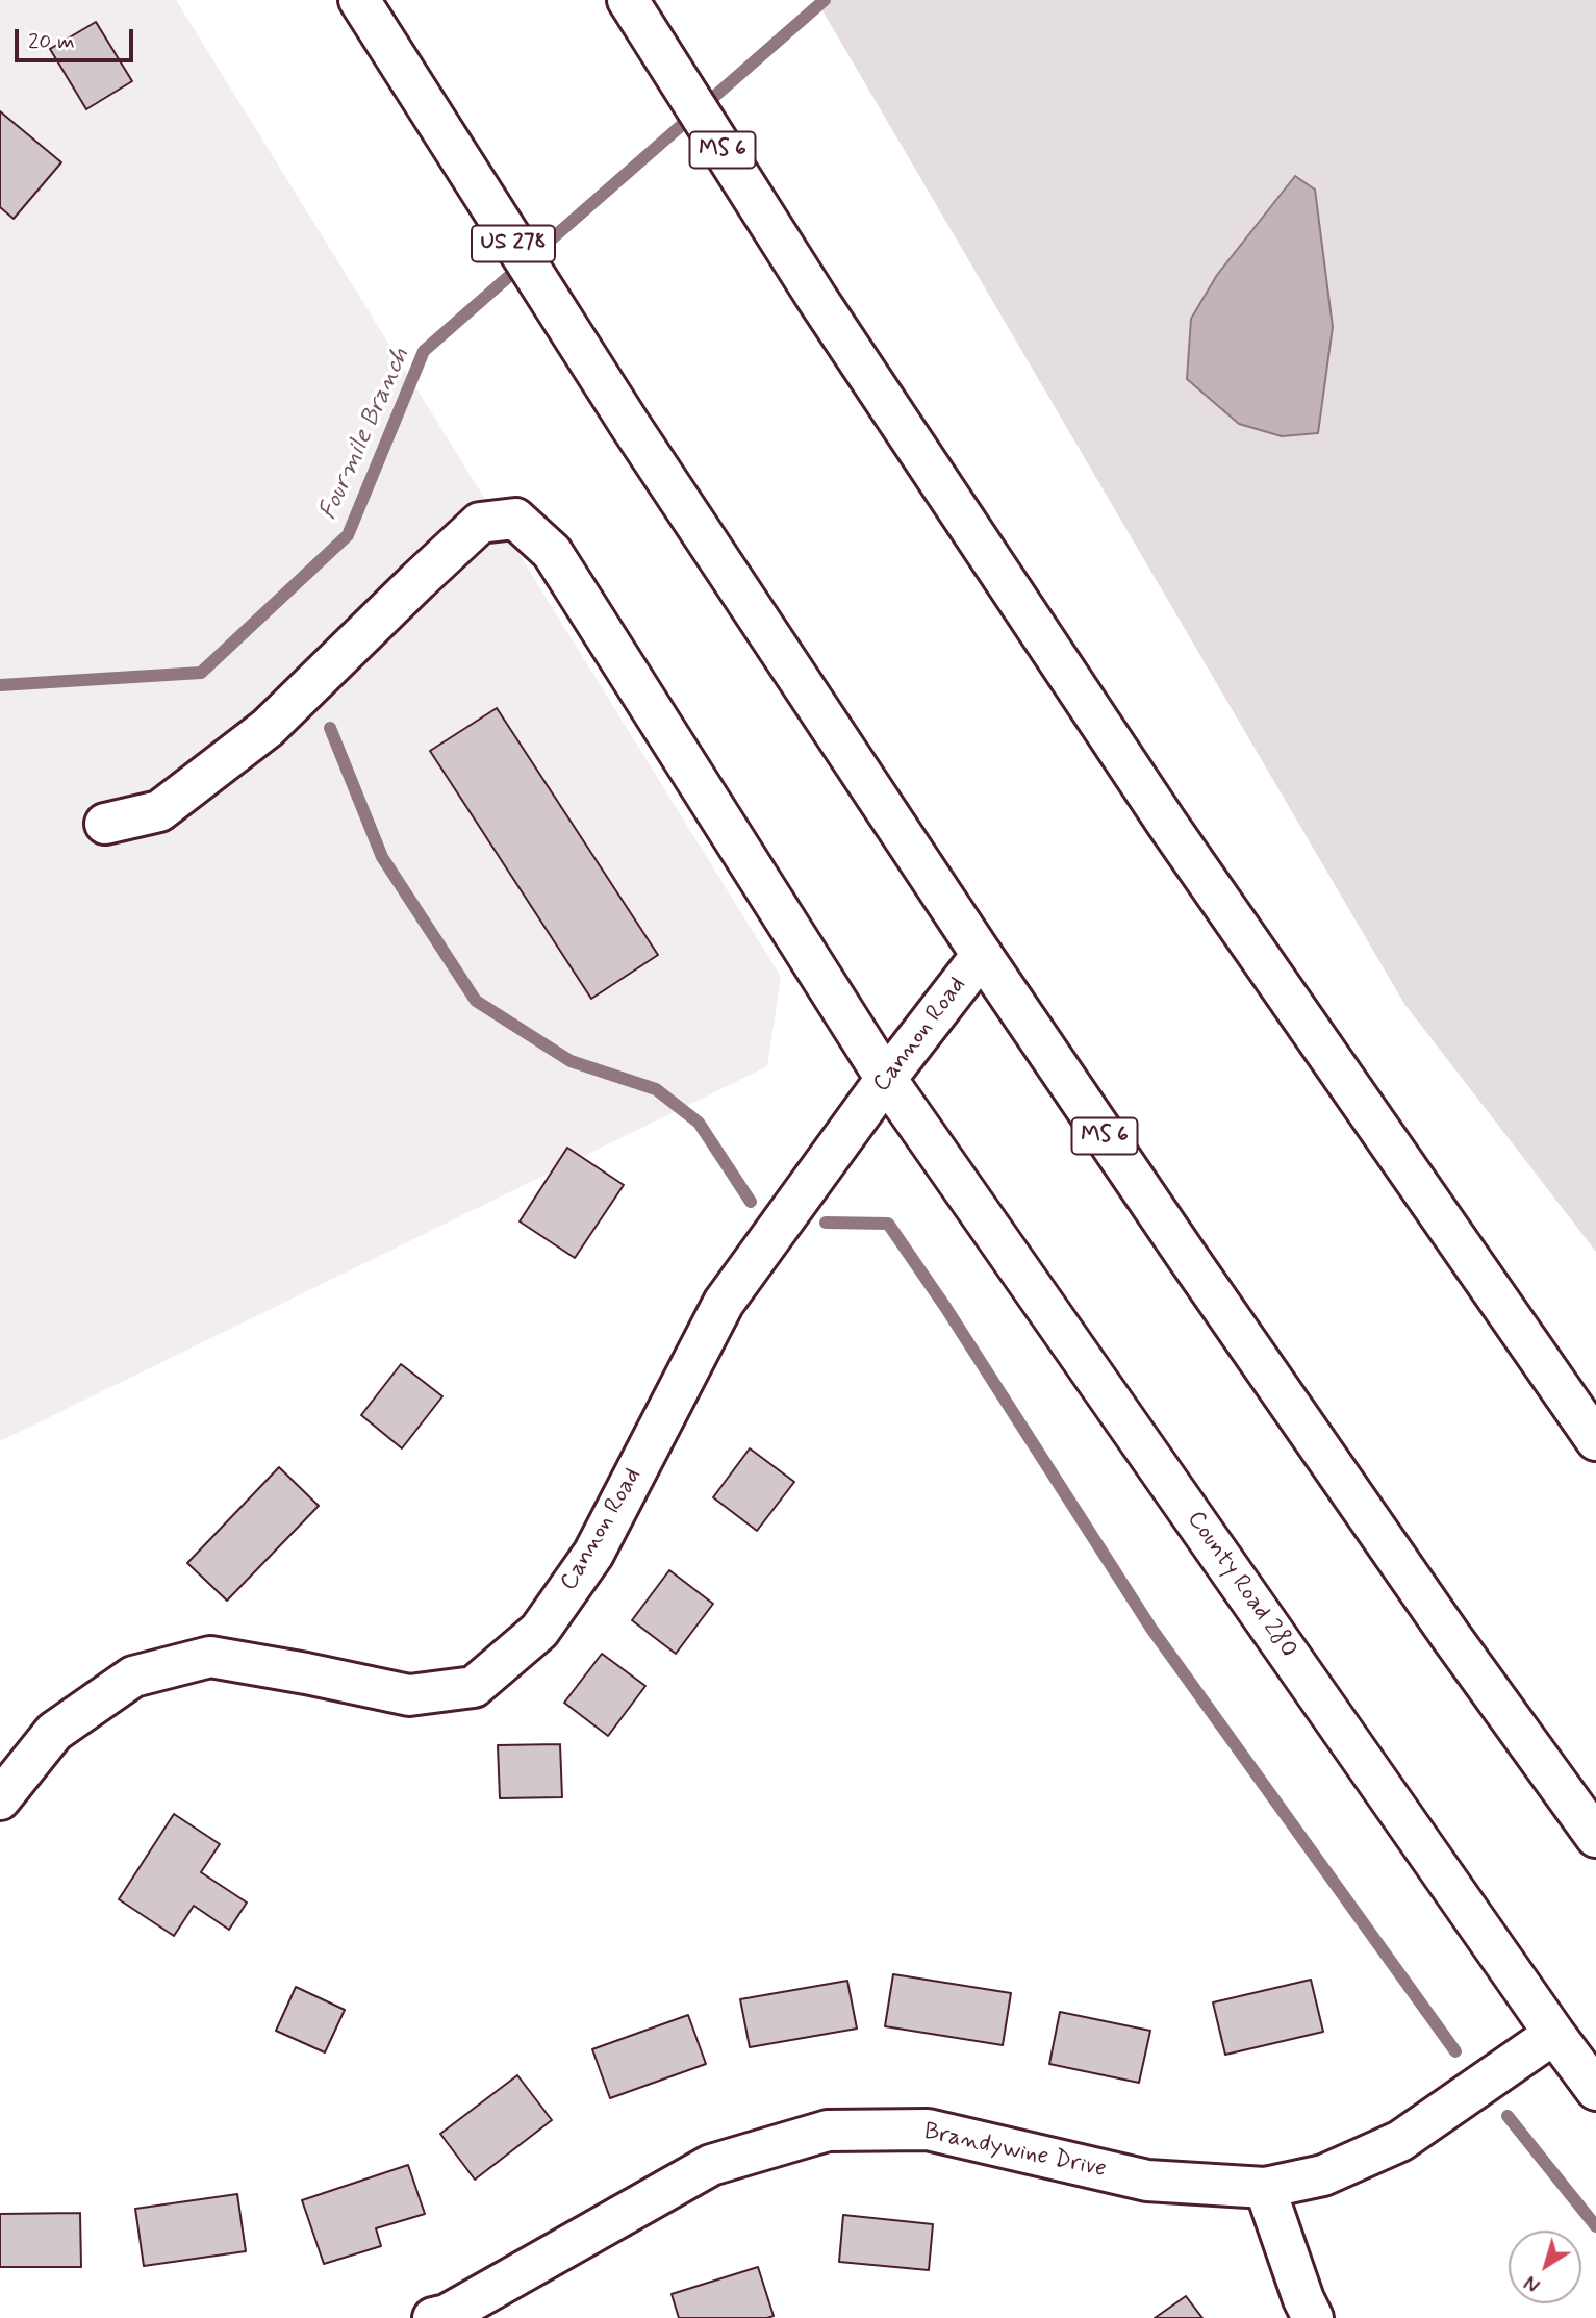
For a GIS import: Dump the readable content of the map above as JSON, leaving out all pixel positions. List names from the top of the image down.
{
  "streets": {
    "main road": [
      "MS 6",
      "US 278",
      "Cannon Road",
      "County Road 280",
      "Brandywine Drive"
    ]
  },
  "crossings": [
    ["MS 6", "US 278"],
    ["MS 6", "Cannon Road"],
    ["Cannon Road", "County Road 280"],
    ["County Road 280", "Brandywine Drive"]
  ],
  "water": ["Fourmile Branch"],
  "scale_bar": "20 m",
  "north": "bottom left"
}
